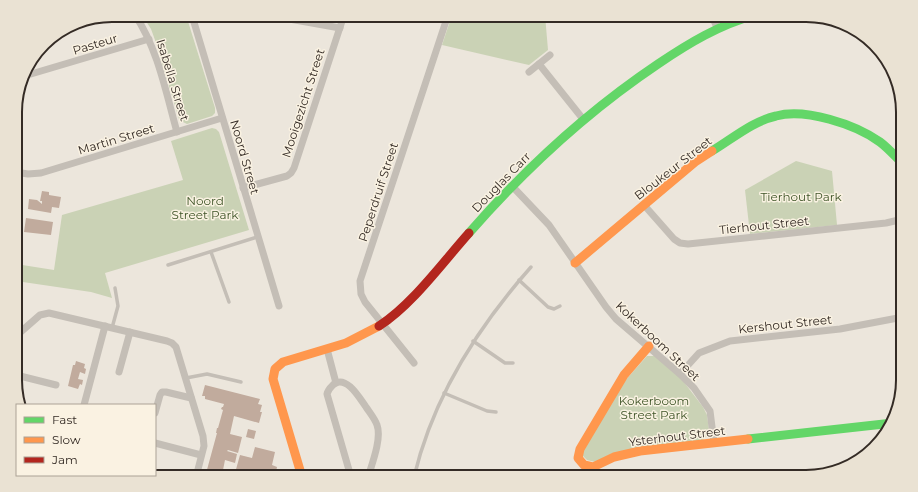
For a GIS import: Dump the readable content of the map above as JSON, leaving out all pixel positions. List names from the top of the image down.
{
  "streets": {
    "street": [
      "Pasteur",
      "Isabella Street",
      "Mooigezicht Street",
      "Martin Street",
      "Noord Street",
      "Bloukeur Street",
      "Douglas Carr",
      "Peperdruif Street",
      "Tierhout Street",
      "Kershout Street",
      "Kokerboom Street",
      "Ysterhout Street"
    ]
  },
  "crossings": [
    ["Pasteur", "Isabella Street"],
    ["Isabella Street", "Martin Street"],
    ["Mooigezicht Street", "Noord Street"],
    ["Martin Street", "Noord Street"],
    ["Bloukeur Street", "Tierhout Street"],
    ["Bloukeur Street", "Kokerboom Street"],
    ["Douglas Carr", "Peperdruif Street"],
    ["Douglas Carr", "Kokerboom Street"],
    ["Kershout Street", "Kokerboom Street"],
    ["Kokerboom Street", "Ysterhout Street"]
  ],
  "parks": ["Tierhout Park", "Noord Street Park", "Kokerboom Street Park"],
  "legend": ["Fast", "Slow", "Jam"]
}
